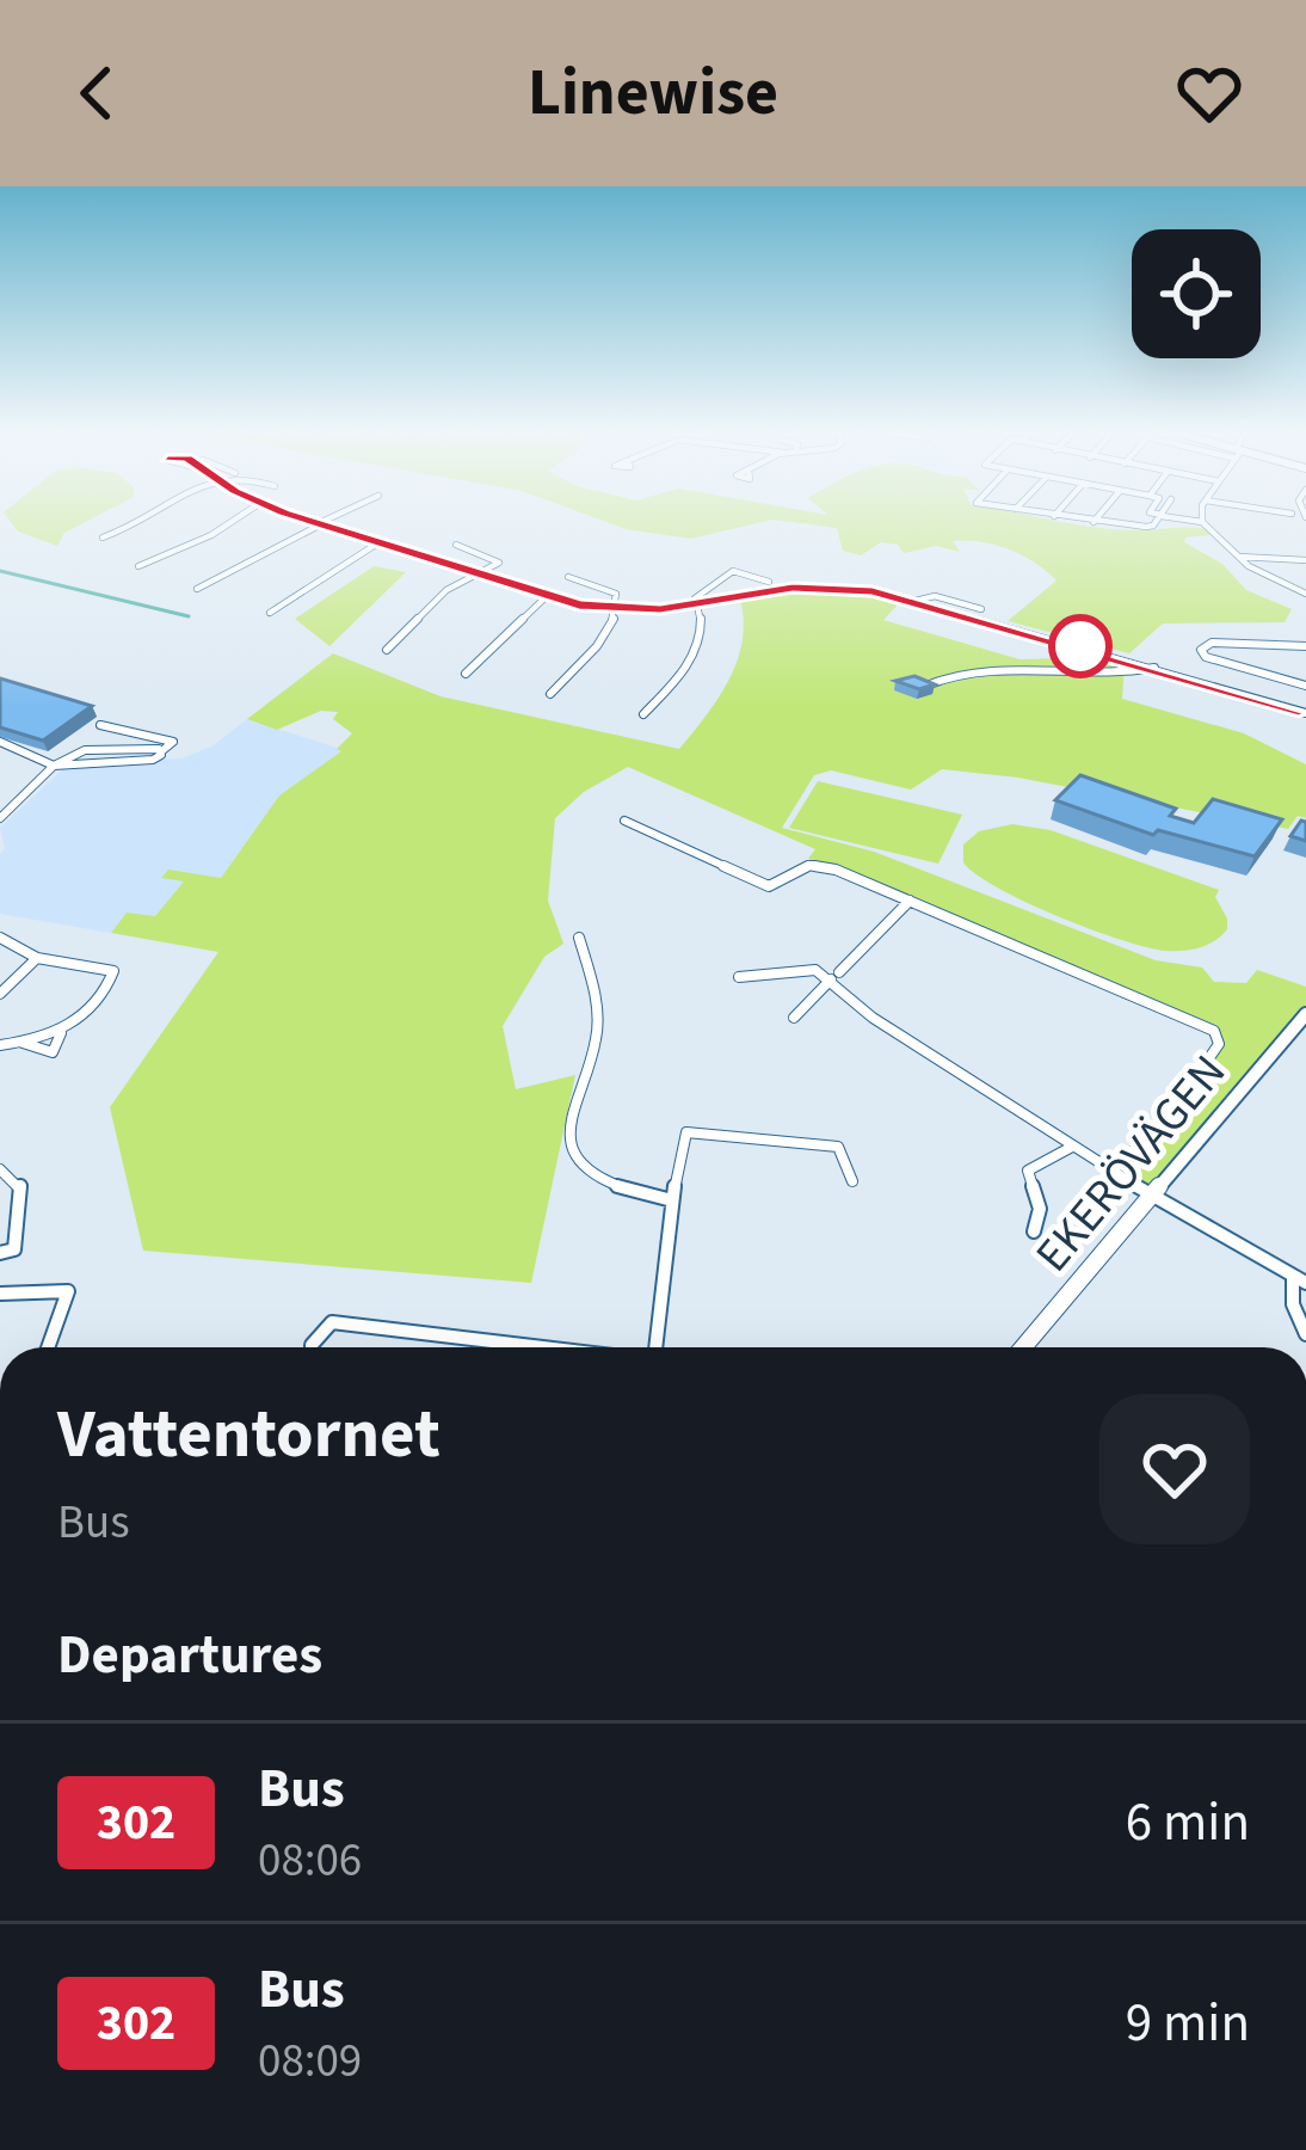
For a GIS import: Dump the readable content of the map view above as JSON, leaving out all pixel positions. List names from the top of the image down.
{
  "streets": {
    "main road": ["EKERÖVÄGEN"]
  },
  "lines": ["bus line 302"],
  "page": {
    "header": "Linewise",
    "heading": [
      ["Vattentornet", "Bus"],
      "Departures"
    ],
    "list": [
      {
        "mark": "302",
        "name": "Bus",
        "note": "08:06",
        "value": "6 min"
      },
      {
        "mark": "302",
        "name": "Bus",
        "note": "08:09",
        "value": "9 min"
      }
    ]
  }
}
